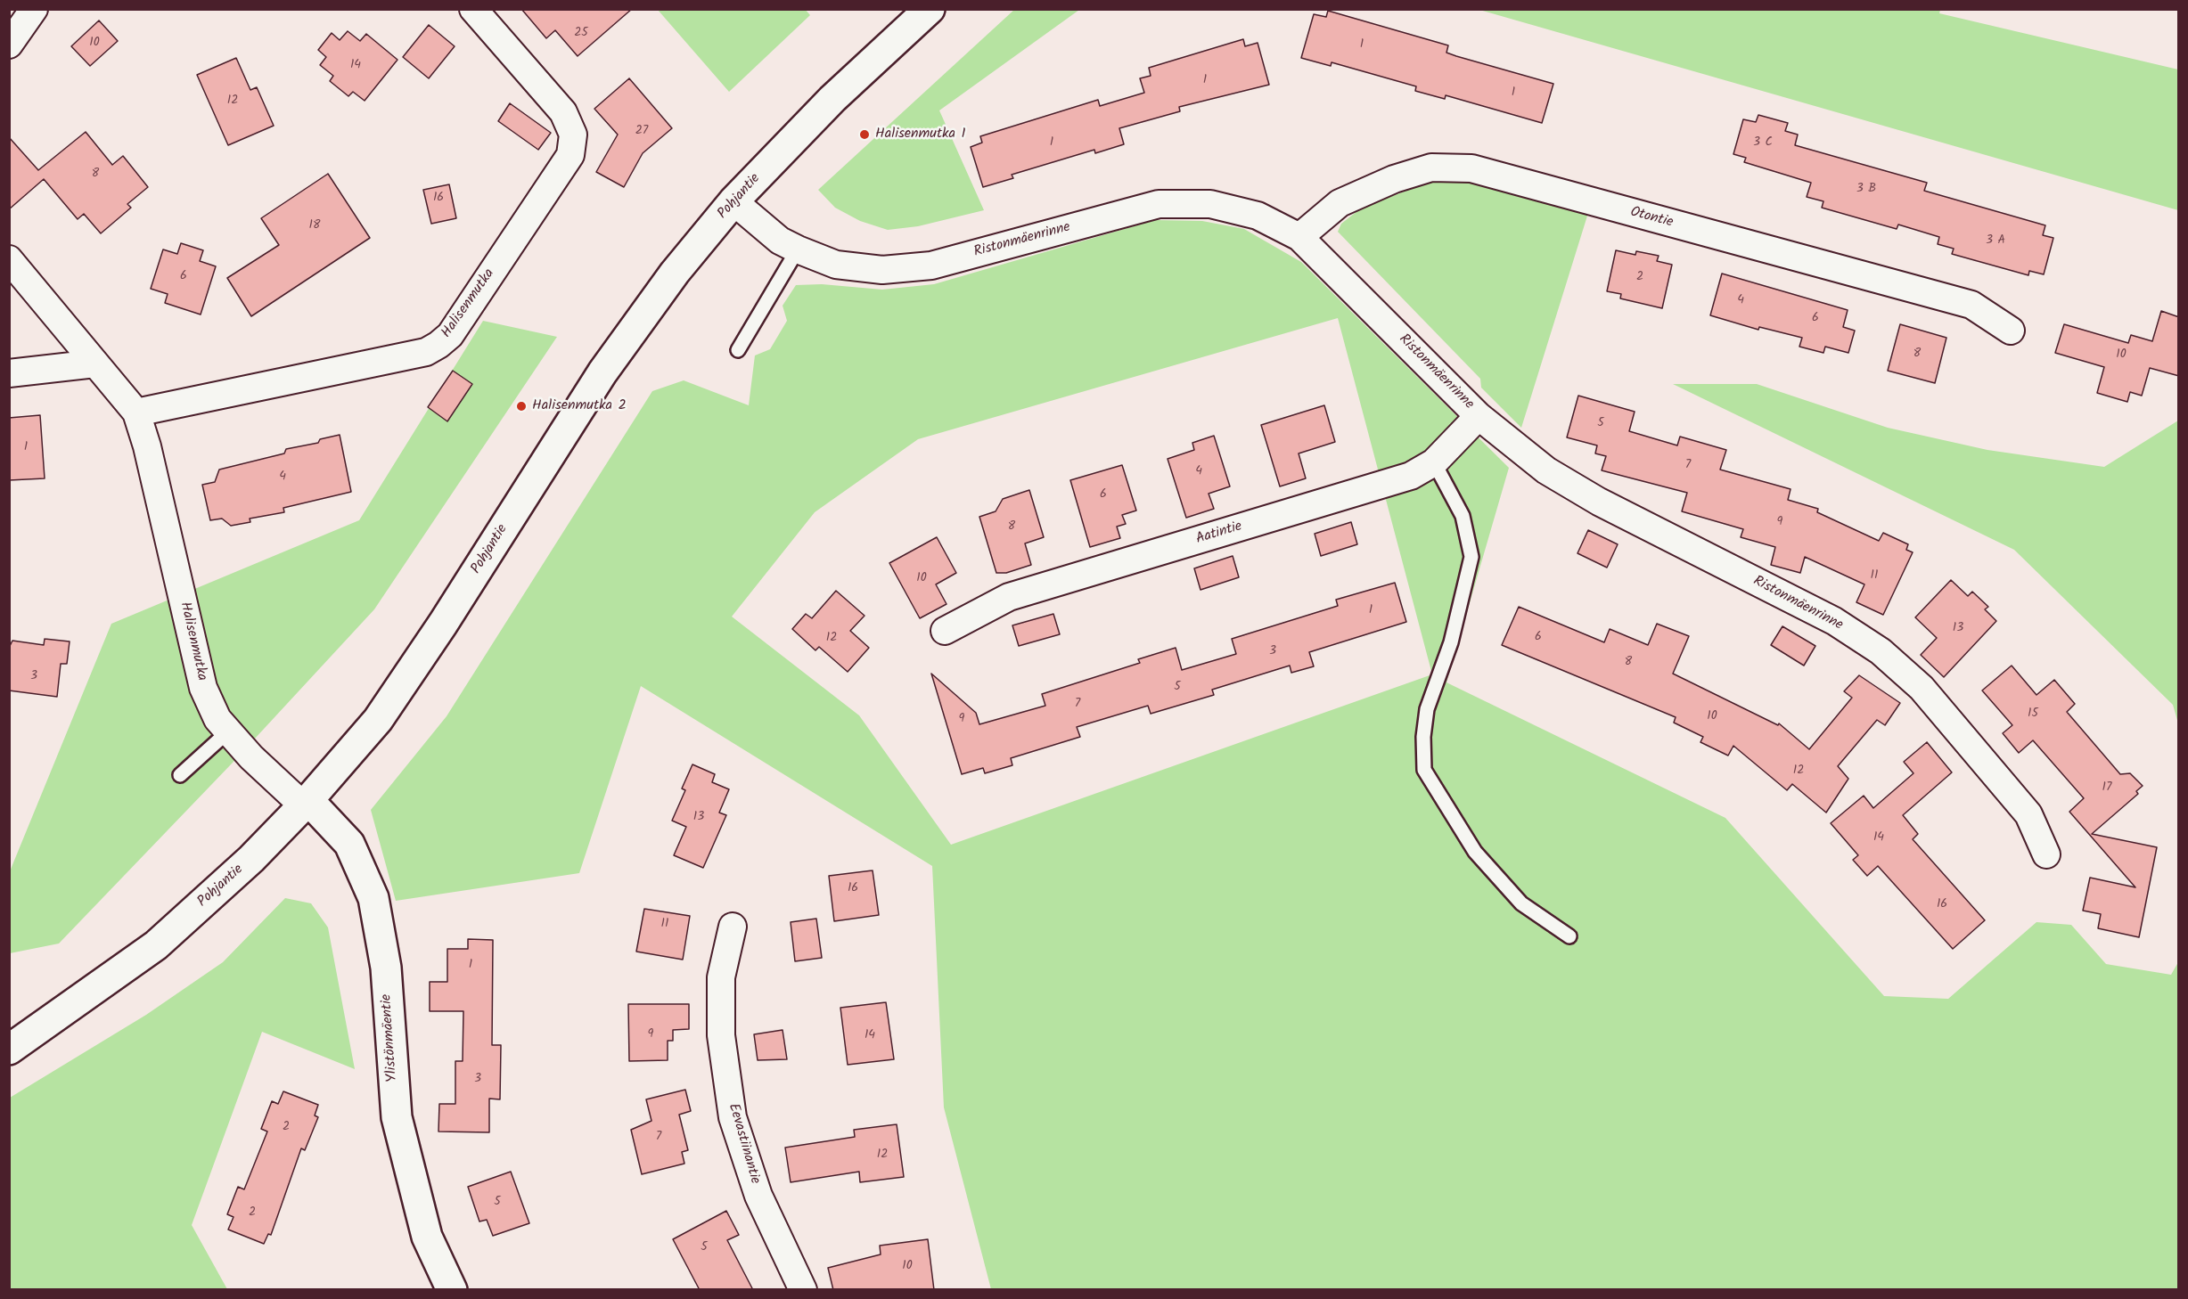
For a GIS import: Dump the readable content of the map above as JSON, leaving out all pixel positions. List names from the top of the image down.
{
  "streets": {
    "street": [
      "Pohjantie",
      "Otontie",
      "Ristonmäenrinne",
      "Halisenmutka",
      "Aatintie",
      "Ylistönmäentie",
      "Eevastiinantie"
    ]
  },
  "crossings": [
    ["Pohjantie", "Ristonmäenrinne"],
    ["Pohjantie", "Halisenmutka"],
    ["Pohjantie", "Ylistönmäentie"],
    ["Otontie", "Ristonmäenrinne"],
    ["Ristonmäenrinne", "Aatintie"],
    ["Halisenmutka", "Ylistönmäentie"]
  ],
  "places": ["Halisenmutka 1", "Halisenmutka 2"],
  "house_numbers": [
    "25",
    "10",
    "1",
    "14",
    "1",
    "1",
    "12",
    "27",
    "1",
    "3 C",
    "8",
    "3 B",
    "16",
    "18",
    "3 A",
    "6",
    "2",
    "4",
    "6",
    "8",
    "10",
    "5",
    "1",
    "7",
    "4",
    "4",
    "6",
    "9",
    "8",
    "11",
    "10",
    "1",
    "13",
    "6",
    "12",
    "3",
    "8",
    "3",
    "5",
    "7",
    "15",
    "10",
    "9",
    "12",
    "17",
    "13",
    "14",
    "16",
    "16",
    "11",
    "1",
    "9",
    "14",
    "3",
    "2",
    "7",
    "12",
    "5",
    "2",
    "5",
    "10"
  ]
}
